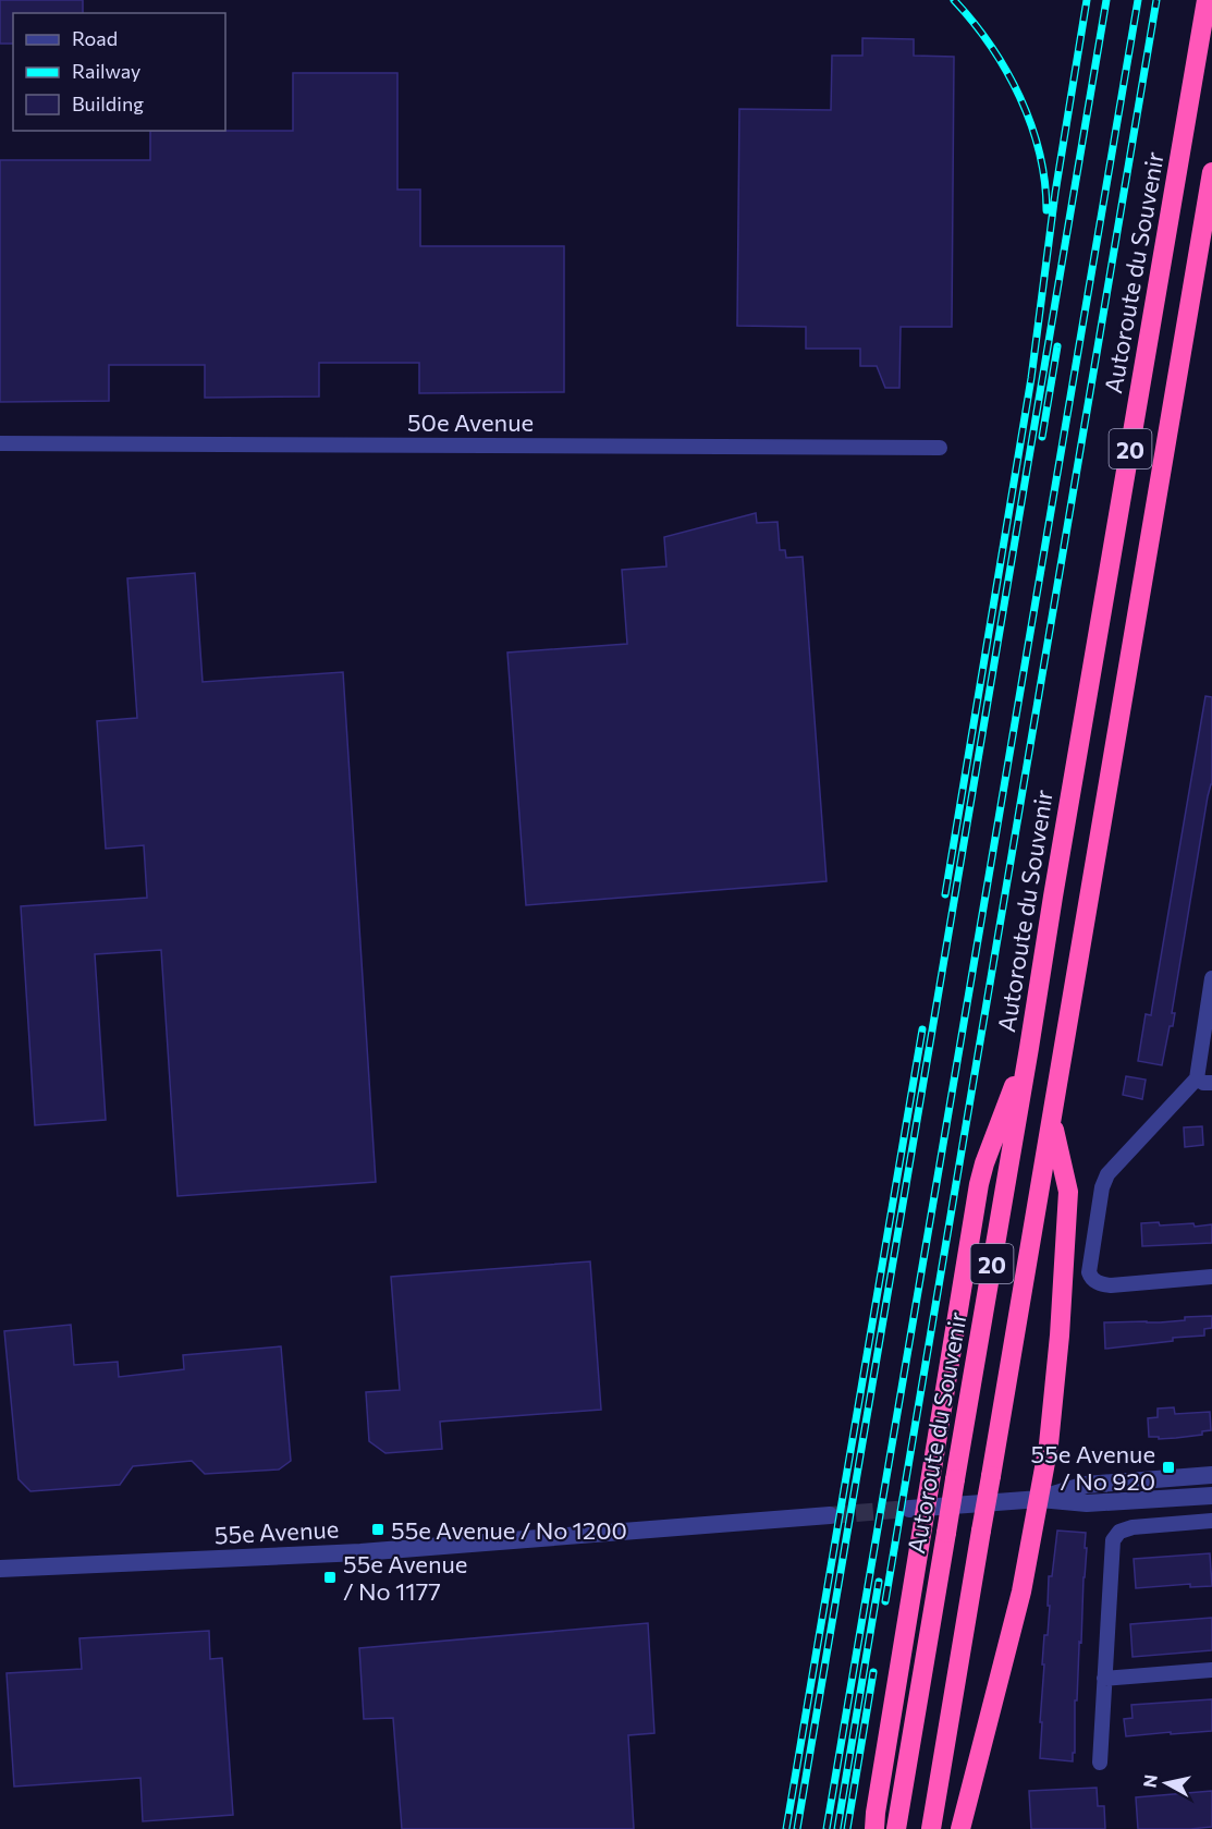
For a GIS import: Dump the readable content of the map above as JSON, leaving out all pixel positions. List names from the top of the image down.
{
  "streets": {
    "highway": ["Autoroute du Souvenir", "20"],
    "street": ["50e Avenue", "55e Avenue"]
  },
  "places": {
    "transit": ["55e Avenue / No 920", "55e Avenue / No 1200", "55e Avenue / No 1177"]
  },
  "legend": ["Road", "Railway", "Building"],
  "north": "left"
}
